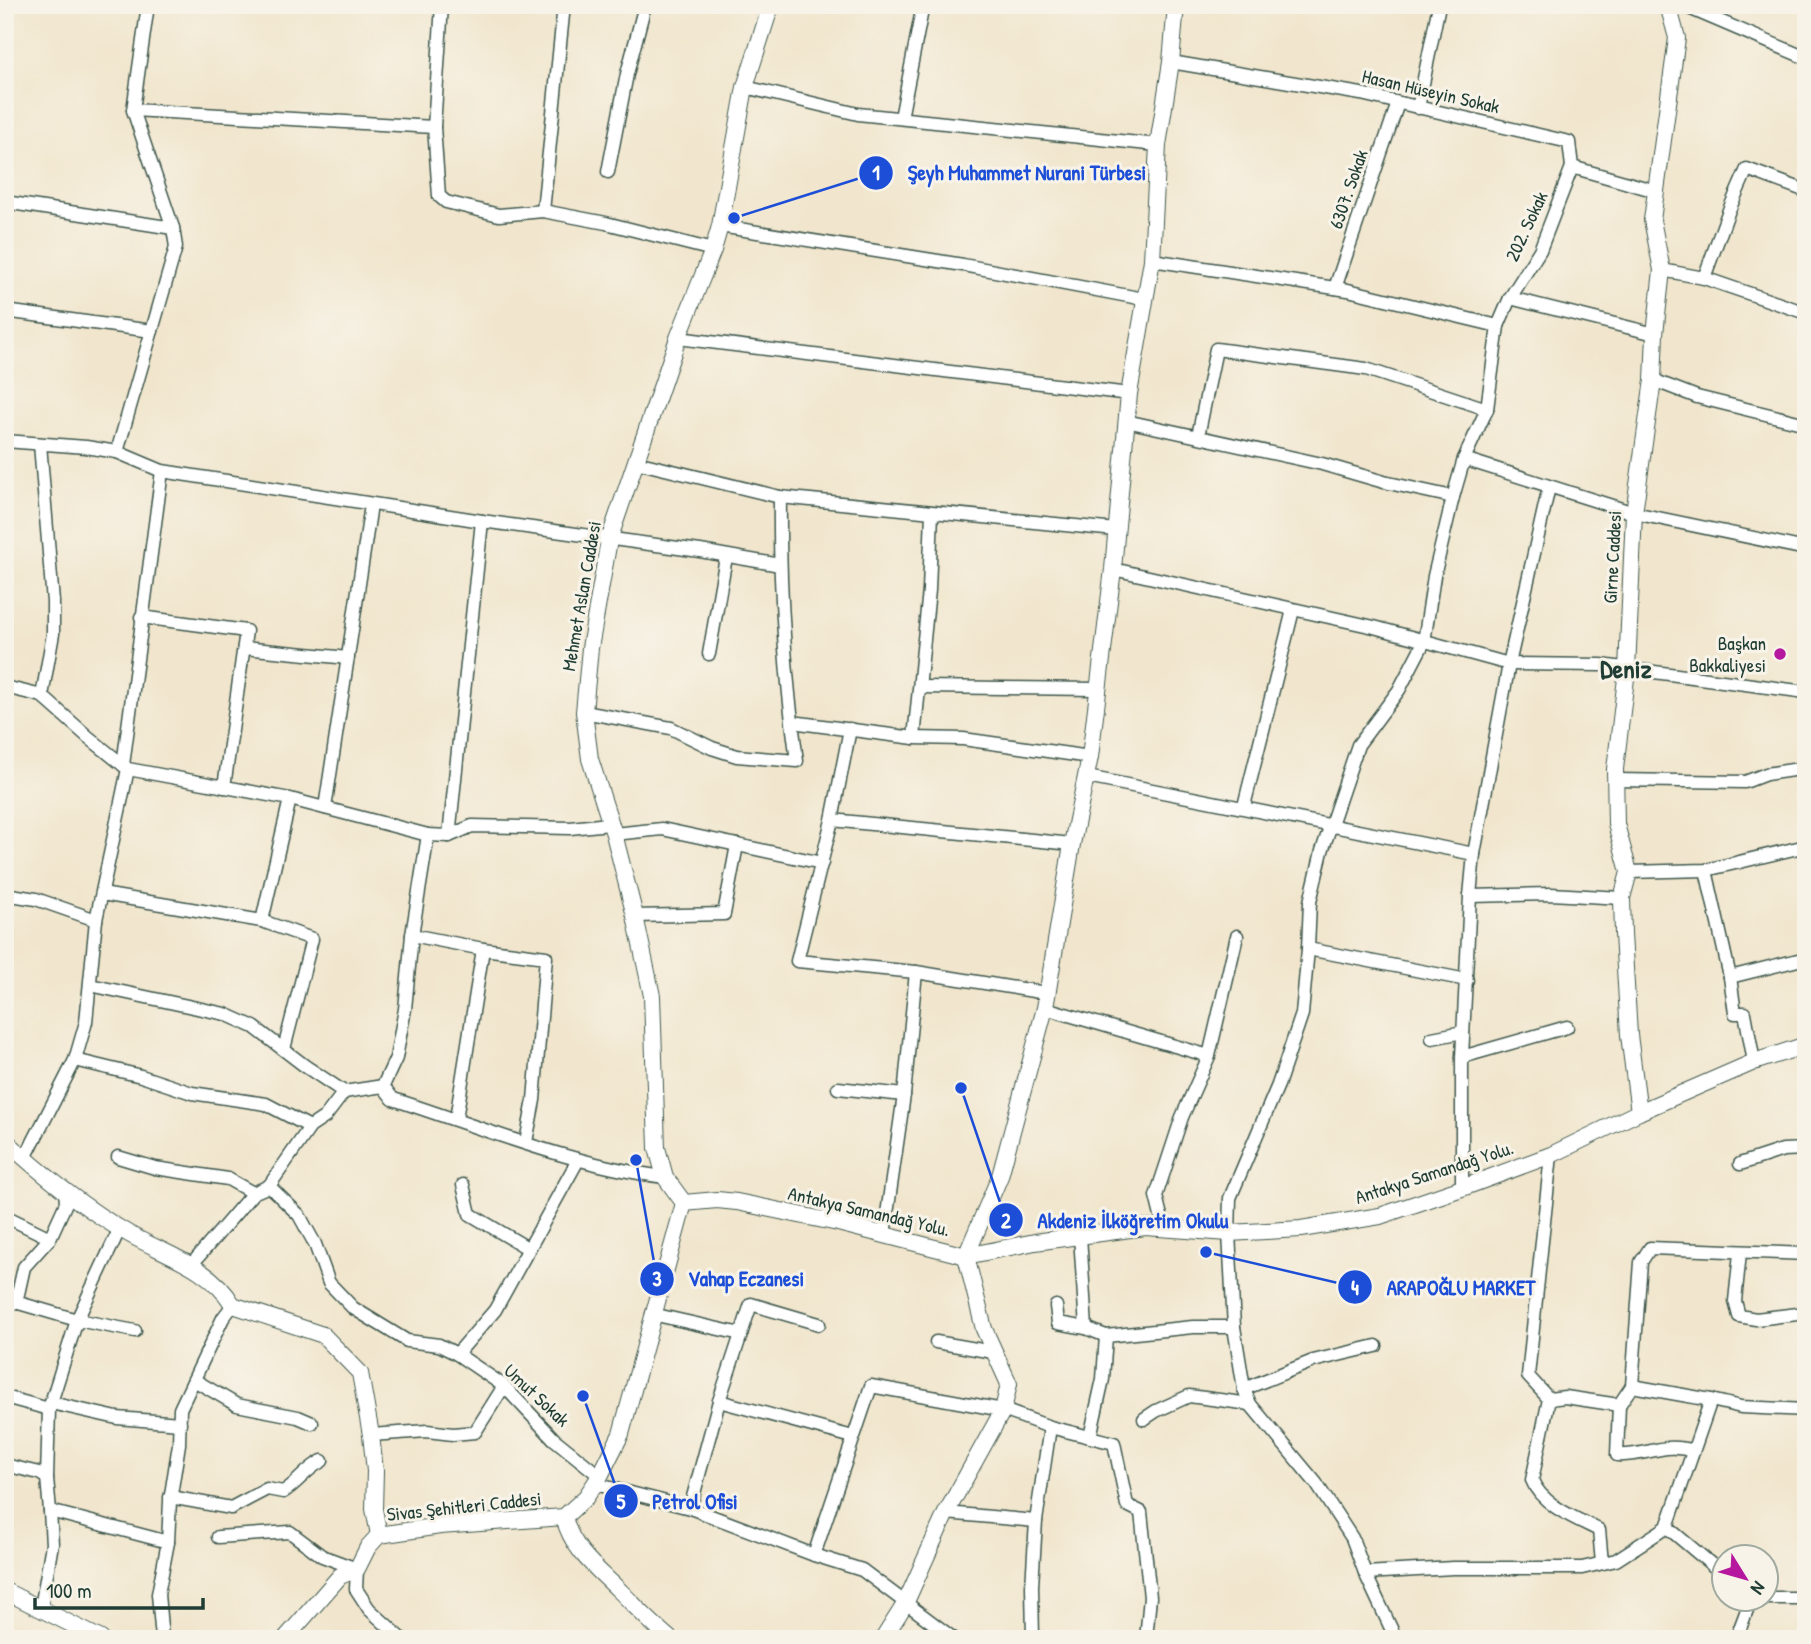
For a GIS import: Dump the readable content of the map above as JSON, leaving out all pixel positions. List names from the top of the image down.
{
  "streets": {
    "street": [
      "Hasan Hüseyin Sokak",
      "6307. Sokak",
      "202. Sokak",
      "Girne Caddesi",
      "Mehmet Aslan Caddesi",
      "Antakya Samandağ Yolu.",
      "Umut Sokak",
      "Sivas Şehitleri Caddesi"
    ]
  },
  "crossings": [
    ["Hasan Hüseyin Sokak", "6307. Sokak"],
    ["Hasan Hüseyin Sokak", "202. Sokak"],
    ["202. Sokak", "Antakya Samandağ Yolu."],
    ["Mehmet Aslan Caddesi", "Antakya Samandağ Yolu."],
    ["Mehmet Aslan Caddesi", "Sivas Şehitleri Caddesi"],
    ["Antakya Samandağ Yolu.", "Sivas Şehitleri Caddesi"],
    ["Umut Sokak", "Sivas Şehitleri Caddesi"]
  ],
  "districts": ["Deniz"],
  "places": [
    "Şeyh Muhammet Nurani Türbesi",
    "Başkan Bakkaliyesi",
    "Akdeniz İlköğretim Okulu",
    "Vahap Eczanesi",
    "ARAPOĞLU MARKET",
    "Petrol Ofisi"
  ],
  "scale_bar": "100 m",
  "north": "bottom right"
}
